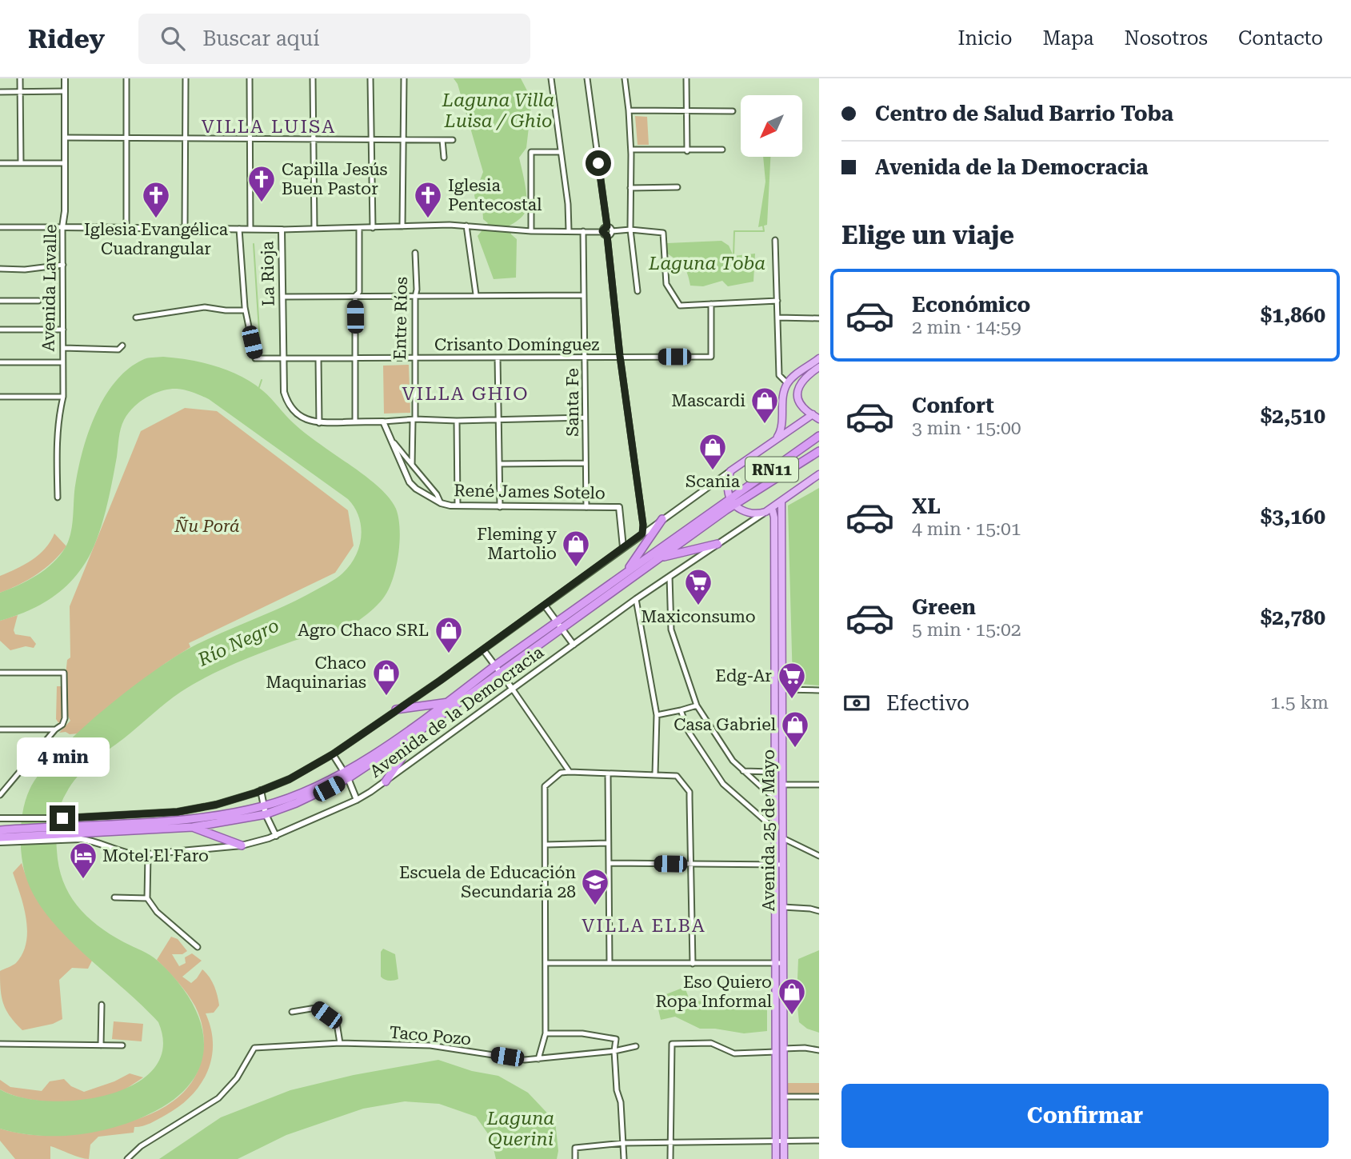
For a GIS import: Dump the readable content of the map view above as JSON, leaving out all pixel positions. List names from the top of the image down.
{
  "streets": {
    "highway": ["RN11", "Avenida de la Democracia"],
    "main road": ["Avenida 25 de Mayo"],
    "street": [
      "La Rioja",
      "Avenida Lavalle",
      "Entre Ríos",
      "Crisanto Domínguez",
      "Santa Fe",
      "René James Sotelo",
      "Taco Pozo"
    ]
  },
  "crossings": [
    ["La Rioja", "Crisanto Domínguez"],
    ["Entre Ríos", "Crisanto Domínguez"],
    ["Crisanto Domínguez", "Santa Fe"],
    ["Santa Fe", "René James Sotelo"],
    ["RN11", "Avenida de la Democracia"],
    ["René James Sotelo", "Avenida de la Democracia"],
    ["Avenida de la Democracia", "Avenida 25 de Mayo"]
  ],
  "districts": ["VILLA LUISA", "VILLA GHIO", "VILLA ELBA"],
  "water": [
    "Laguna Villa Luisa / Ghio",
    "Laguna Toba",
    "Río Negro",
    "Laguna Querini"
  ],
  "parks": ["Ñu Porá"],
  "places": {
    "church": ["Capilla Jesús Buen Pastor", "Iglesia Evangélica Cuadrangular", "Iglesia Pentecostal"],
    "shop": [
      "Mascardi",
      "Scania",
      "Fleming y Martolio",
      "Agro Chaco SRL",
      "Chaco Maquinarias",
      "Casa Gabriel",
      "Eso Quiero Ropa Informal"
    ],
    "supermarket": ["Maxiconsumo", "Edg-Ar"],
    "hotel": ["Motel El Faro"],
    "school or university": ["Escuela de Educación Secundaria 28"]
  },
  "north": "bottom left",
  "page": {
    "header": "Ridey",
    "search": "Buscar aquí",
    "nav": [
      "Inicio",
      "Mapa",
      "Nosotros",
      "Contacto"
    ],
    "banner": ["Centro de Salud Barrio Toba", "Avenida de la Democracia"],
    "heading": "Elige un viaje",
    "list": [
      {
        "name": "Económico",
        "note": "2 min · 14:59",
        "value": "$1,860"
      },
      {
        "name": "Confort",
        "note": "3 min · 15:00",
        "value": "$2,510"
      },
      {
        "name": "XL",
        "note": "4 min · 15:01",
        "value": "$3,160"
      },
      {
        "name": "Green",
        "note": "5 min · 15:02",
        "value": "$2,780"
      }
    ],
    "pay": ["Efectivo", "1.5 km"],
    "bubble": "4 min",
    "buttons": "Confirmar"
  }
}
